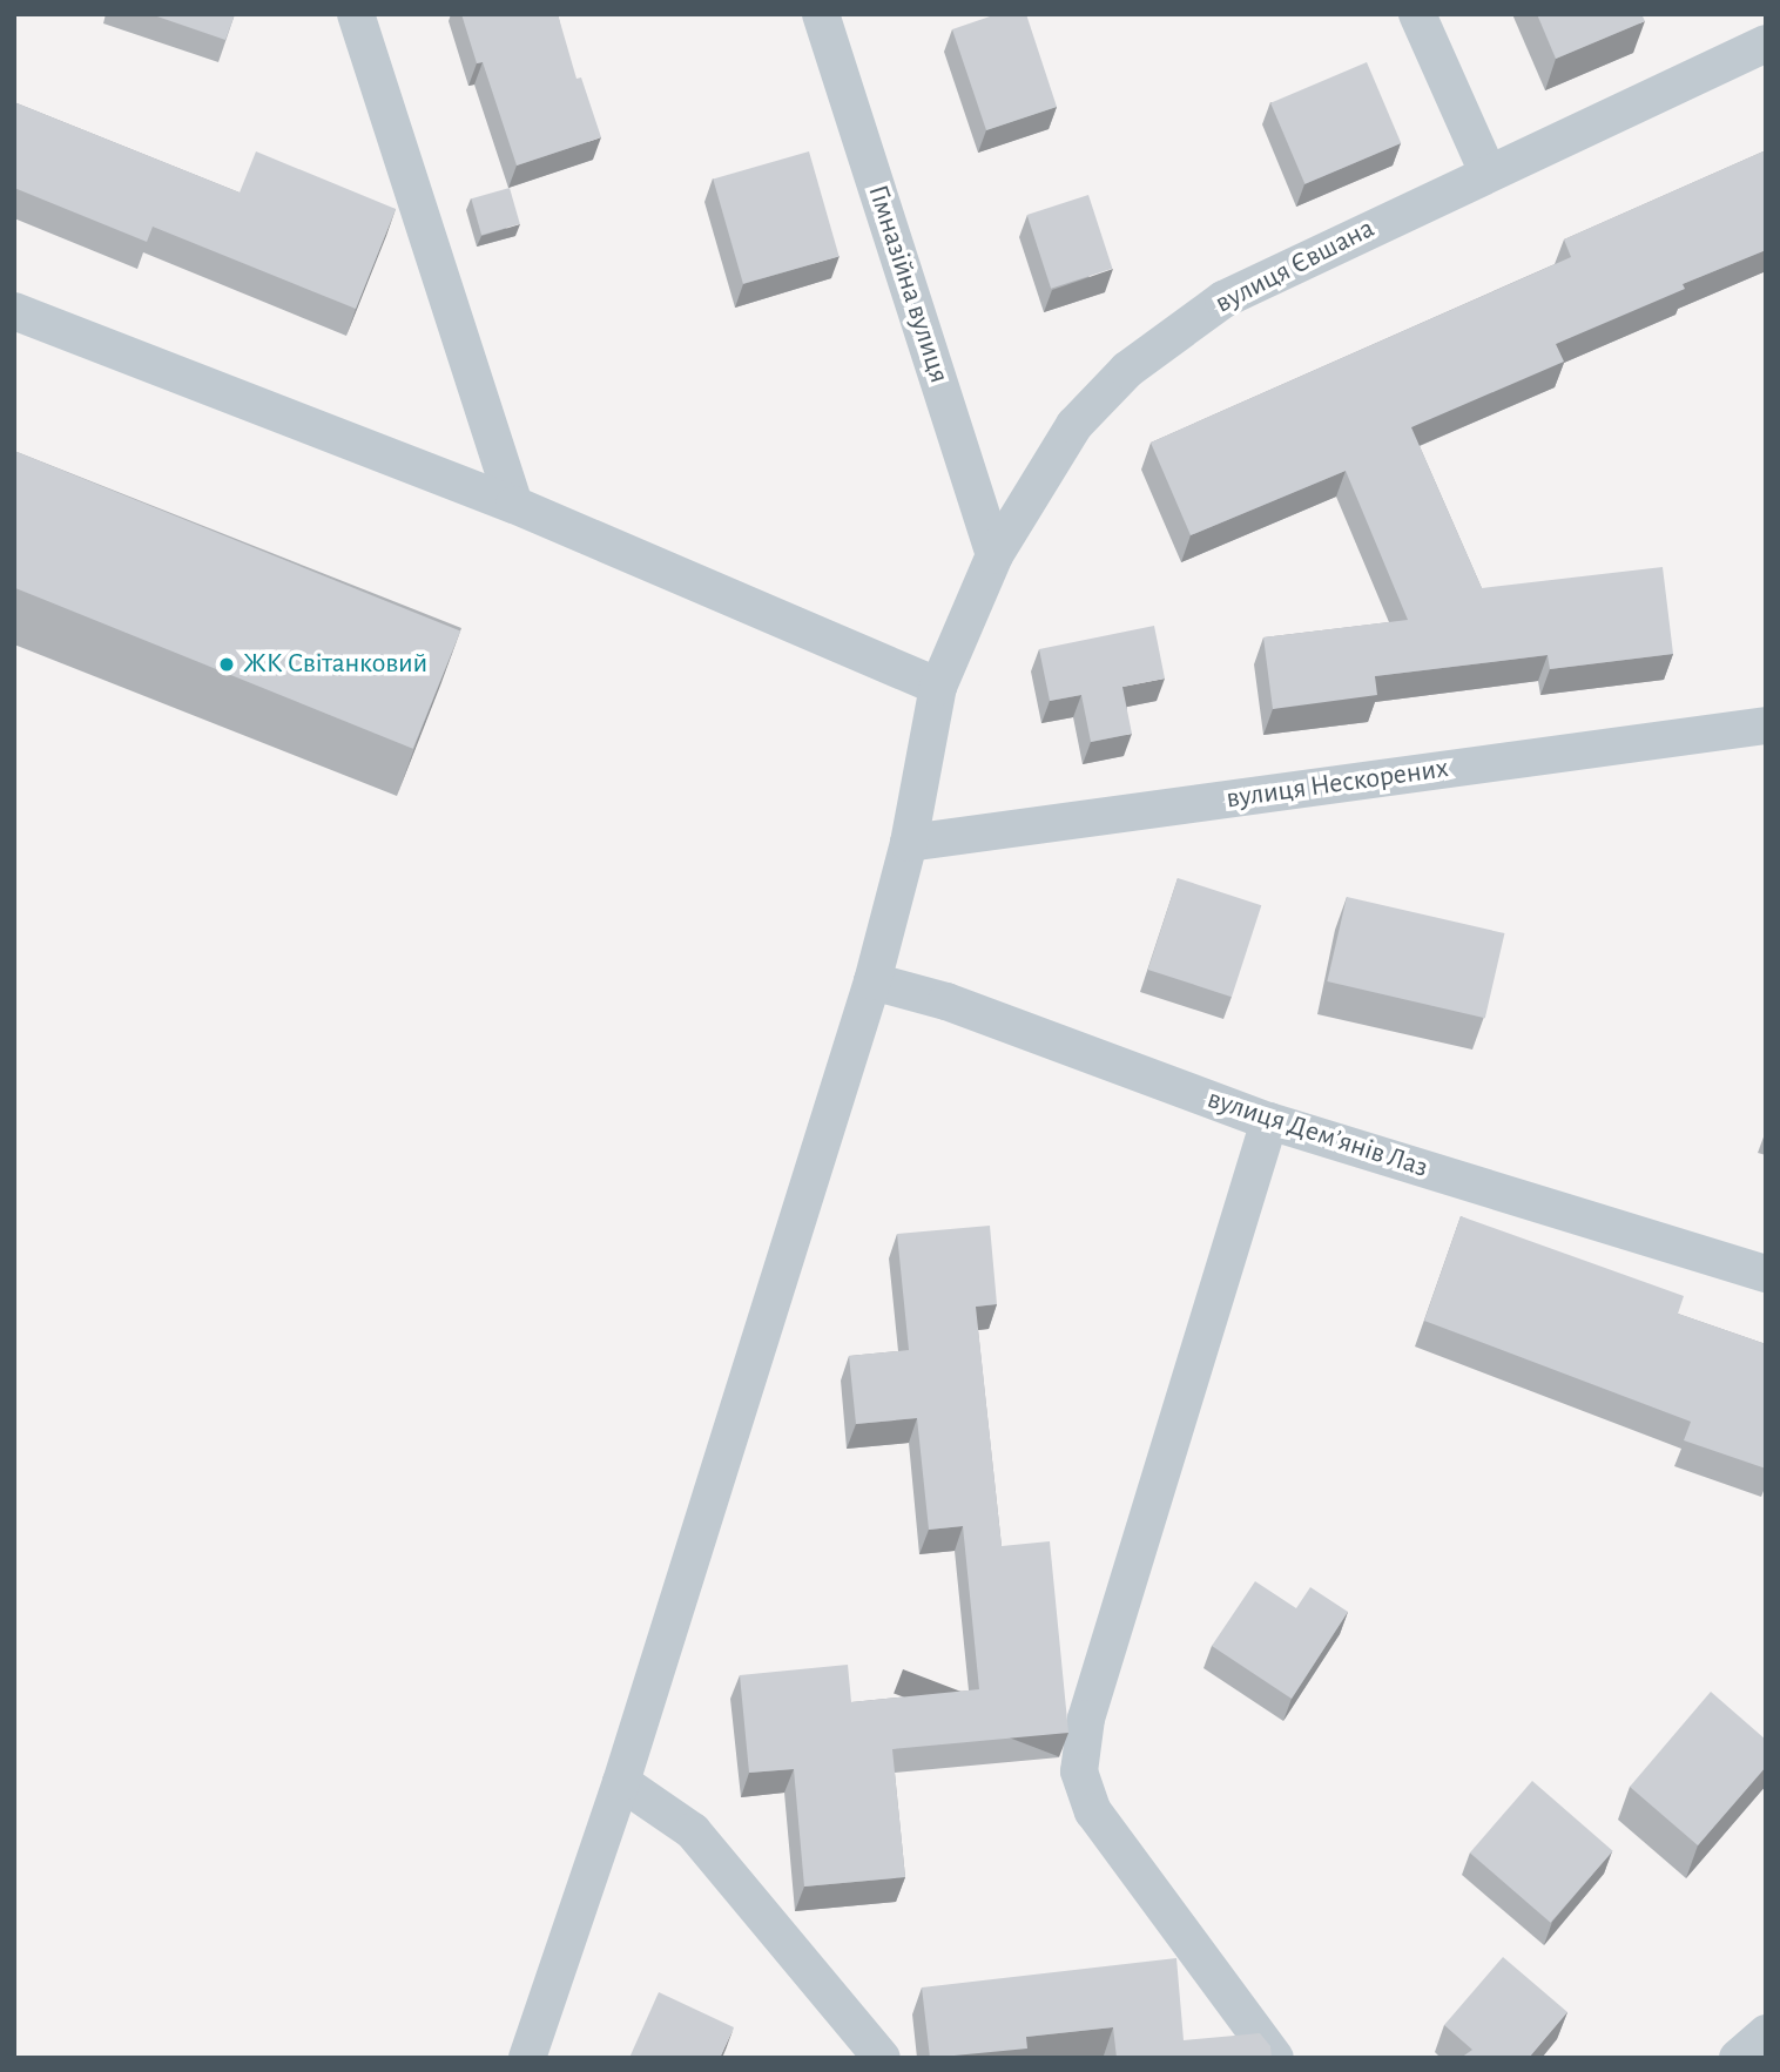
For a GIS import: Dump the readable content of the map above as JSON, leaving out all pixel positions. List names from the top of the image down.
{
  "streets": {
    "street": [
      "вулиця Євшана",
      "Гімназійна вулиця",
      "вулиця Нескорених",
      "вулиця Демʼянів Лаз"
    ]
  },
  "crossings": [
    ["вулиця Євшана", "Гімназійна вулиця"],
    ["вулиця Євшана", "вулиця Нескорених"],
    ["вулиця Євшана", "вулиця Демʼянів Лаз"]
  ],
  "places": ["ЖК Світанковий"]
}
